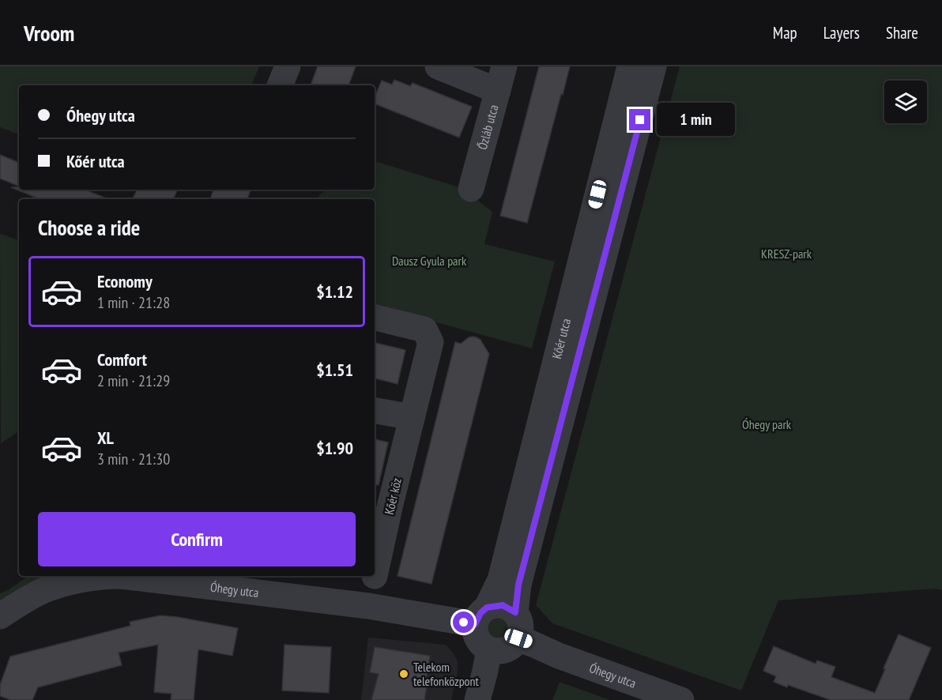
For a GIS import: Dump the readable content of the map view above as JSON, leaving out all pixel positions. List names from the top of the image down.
{
  "streets": {
    "street": [
      "Őzláb utca",
      "Kőér utca",
      "Kőér köz",
      "Óhegy utca"
    ]
  },
  "crossings": [
    ["Kőér utca", "Óhegy utca"]
  ],
  "parks": ["KRESZ-park", "Dausz Gyula park", "Óhegy park"],
  "places": ["Telekom telefonközpont"],
  "page": {
    "header": "Vroom",
    "nav": ["Map", "Layers", "Share"],
    "banner": ["Óhegy utca", "Kőér utca"],
    "bubble": "1 min",
    "heading": "Choose a ride",
    "list": [
      {
        "name": "Economy",
        "note": "1 min · 21:28",
        "value": "$1.12"
      },
      {
        "name": "Comfort",
        "note": "2 min · 21:29",
        "value": "$1.51"
      },
      {
        "name": "XL",
        "note": "3 min · 21:30",
        "value": "$1.90"
      }
    ],
    "buttons": "Confirm"
  }
}
